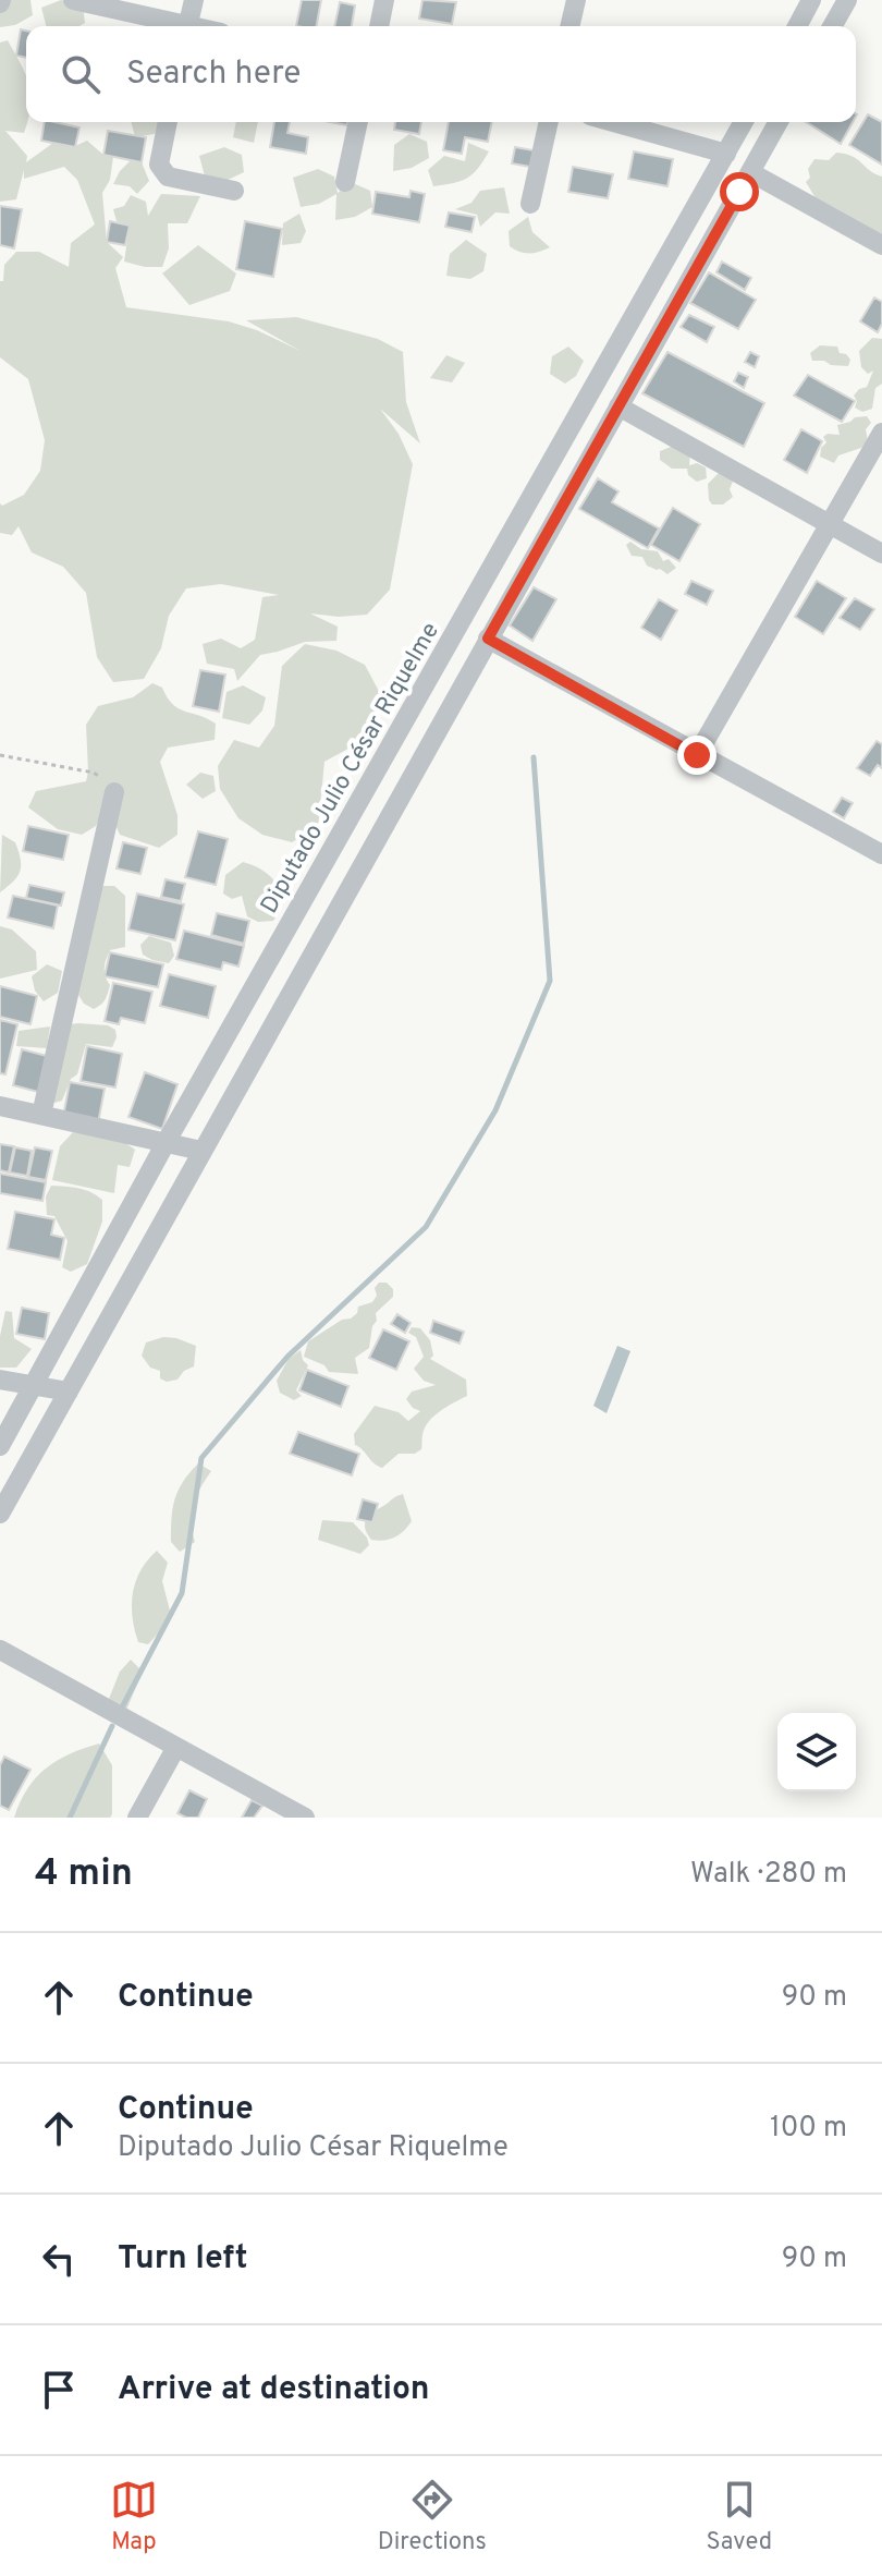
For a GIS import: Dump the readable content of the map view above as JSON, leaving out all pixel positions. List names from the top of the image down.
{
  "streets": {
    "street": ["Diputado Julio César Riquelme"]
  },
  "page": {
    "search": "Search here",
    "heading": ["4 min", "Walk · 280 m"],
    "list": [
      ["Continue", "90 m"],
      ["Continue", "Diputado Julio César Riquelme", "100 m"],
      ["Turn left", "90 m"],
      "Arrive at destination"
    ],
    "nav": ["Map", "Directions", "Saved"]
  }
}
